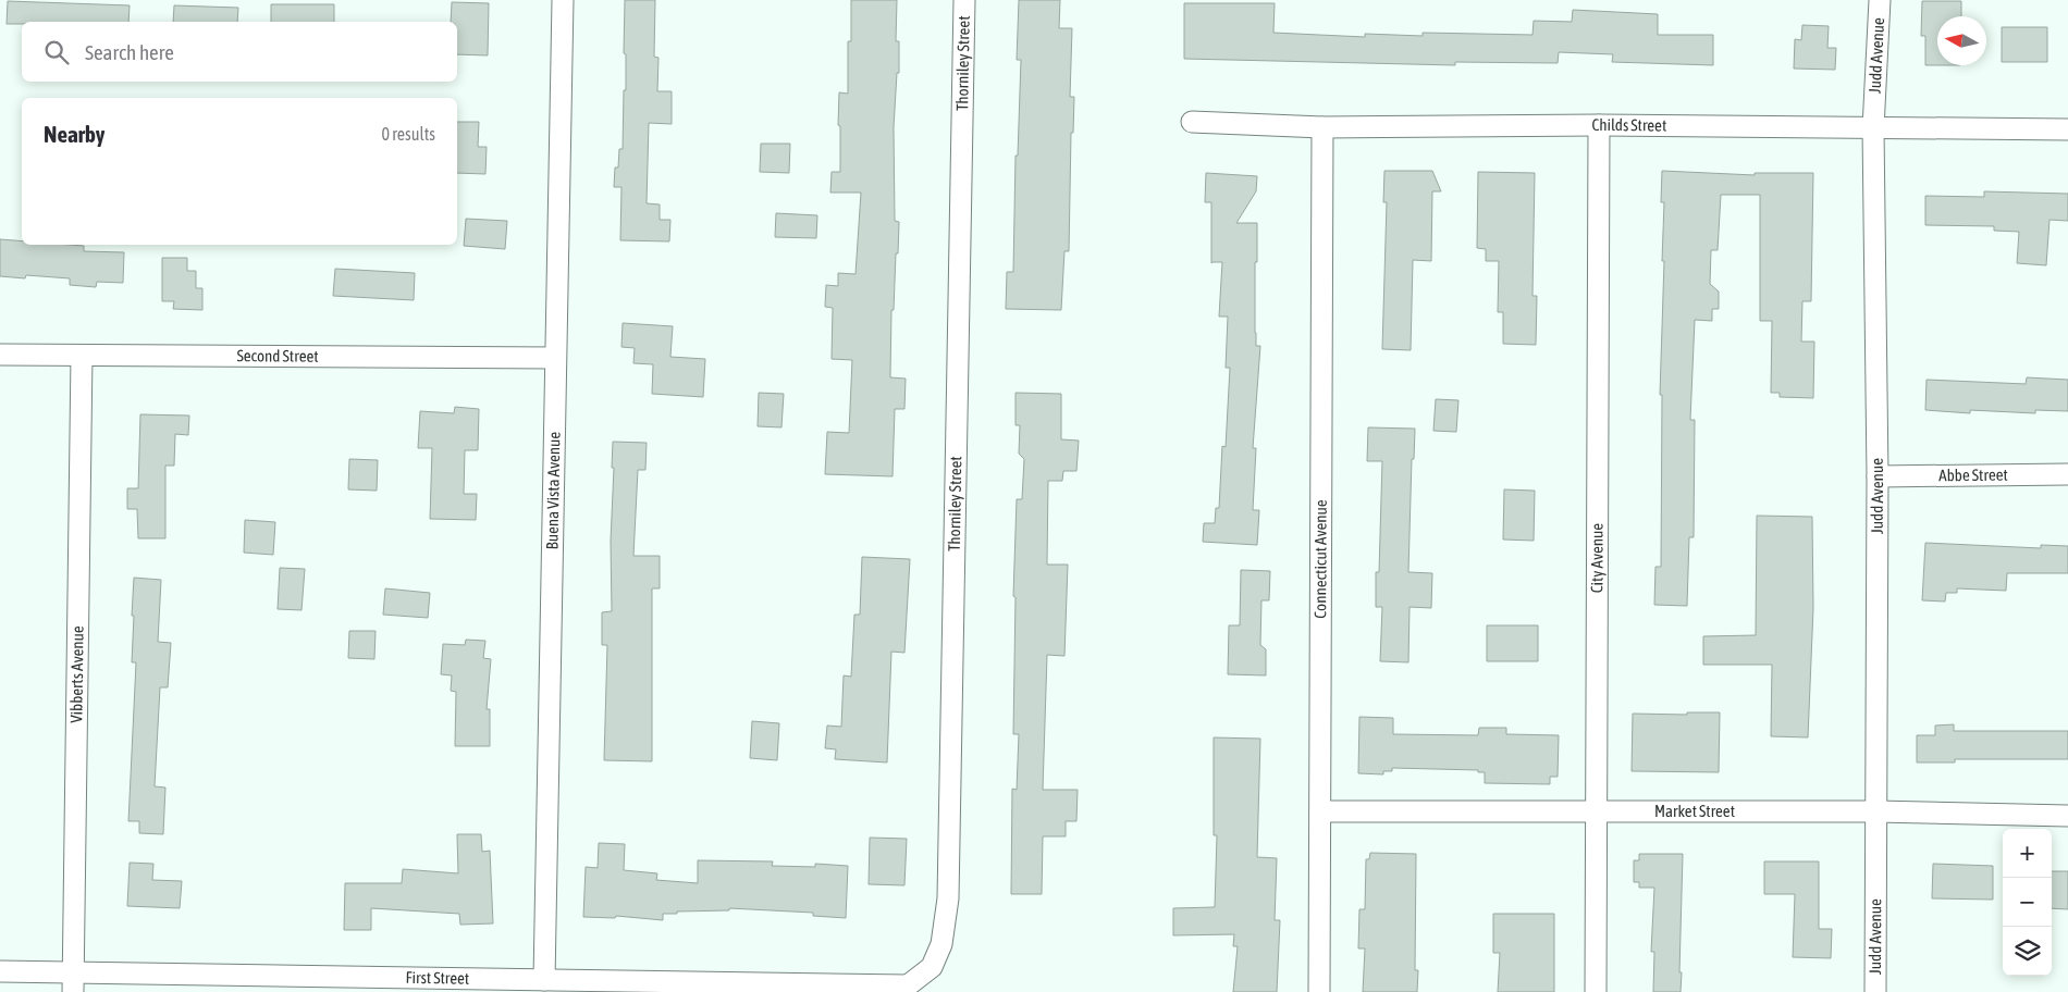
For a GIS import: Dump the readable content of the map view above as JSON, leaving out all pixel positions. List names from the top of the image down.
{
  "streets": {
    "street": [
      "Judd Avenue",
      "Thorniley Street",
      "Childs Street",
      "Second Street",
      "Abbe Street",
      "Buena Vista Avenue",
      "City Avenue",
      "Connecticut Avenue",
      "Vibberts Avenue",
      "Market Street",
      "First Street"
    ]
  },
  "crossings": [
    ["Judd Avenue", "Childs Street"],
    ["Judd Avenue", "Abbe Street"],
    ["Judd Avenue", "Market Street"],
    ["Thorniley Street", "First Street"],
    ["Childs Street", "City Avenue"],
    ["Childs Street", "Connecticut Avenue"],
    ["Second Street", "Buena Vista Avenue"],
    ["Second Street", "Vibberts Avenue"],
    ["Buena Vista Avenue", "First Street"],
    ["City Avenue", "Market Street"],
    ["Connecticut Avenue", "Market Street"],
    ["Vibberts Avenue", "First Street"]
  ],
  "north": "left",
  "page": {
    "search": "Search here",
    "heading": ["Nearby", "0 results"],
    "map_buttons": ["+", "−"]
  }
}
